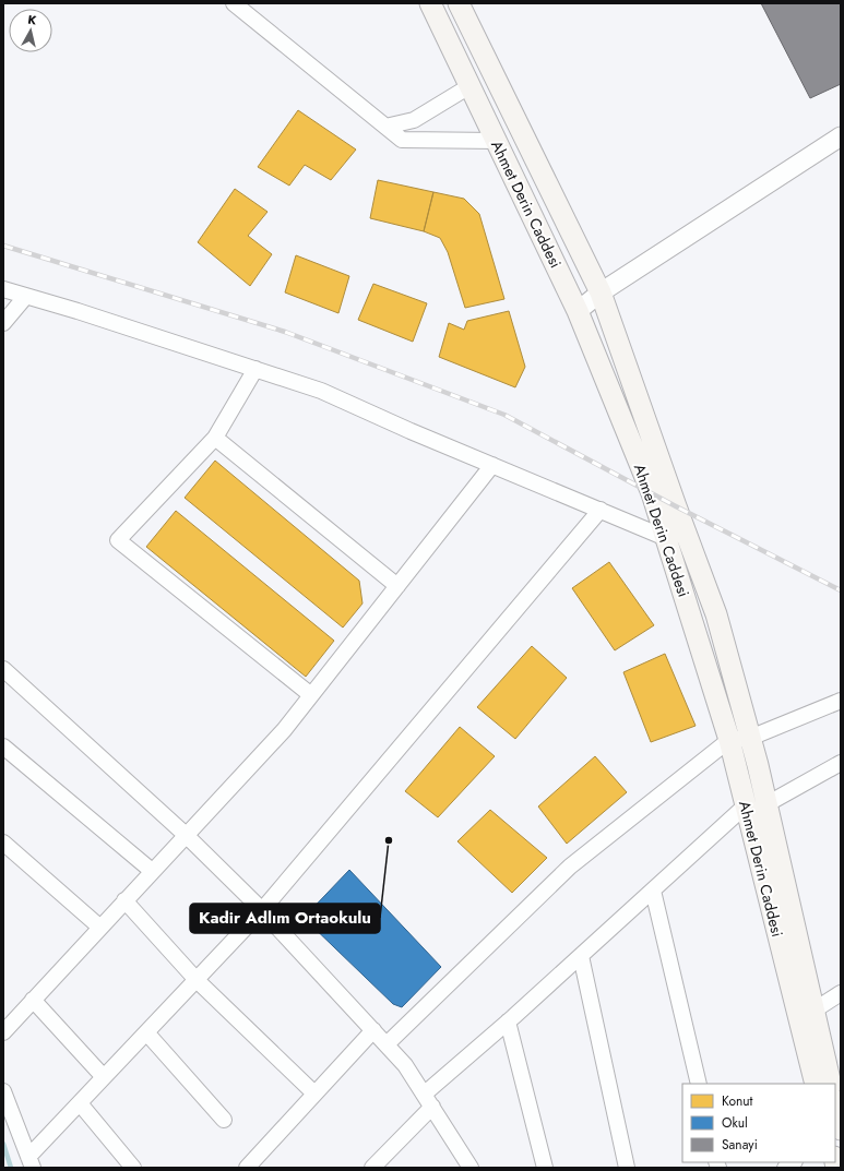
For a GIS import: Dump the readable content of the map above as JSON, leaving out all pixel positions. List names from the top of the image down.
{
  "streets": {
    "main road": ["Ahmet Derin Caddesi"]
  },
  "places": ["Kadir Adlım Ortaokulu"],
  "legend": ["Konut", "Okul", "Sanayi"],
  "north": "top"
}
